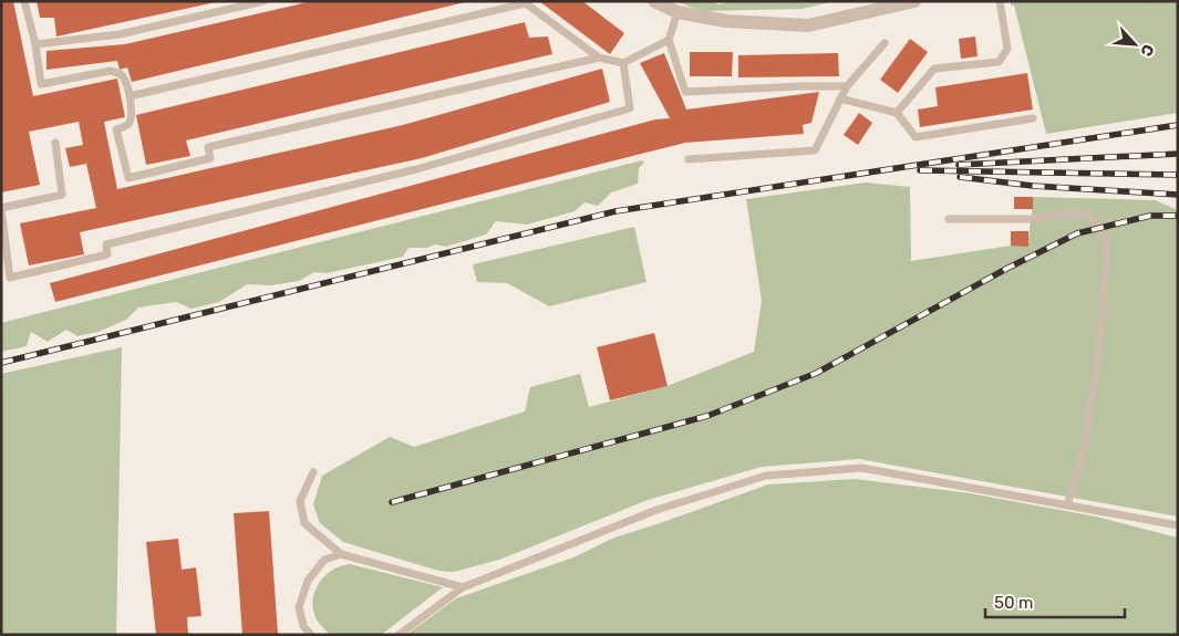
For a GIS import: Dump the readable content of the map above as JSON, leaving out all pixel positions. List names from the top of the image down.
{
  "scale_bar": "50 m",
  "north": "bottom right"
}
